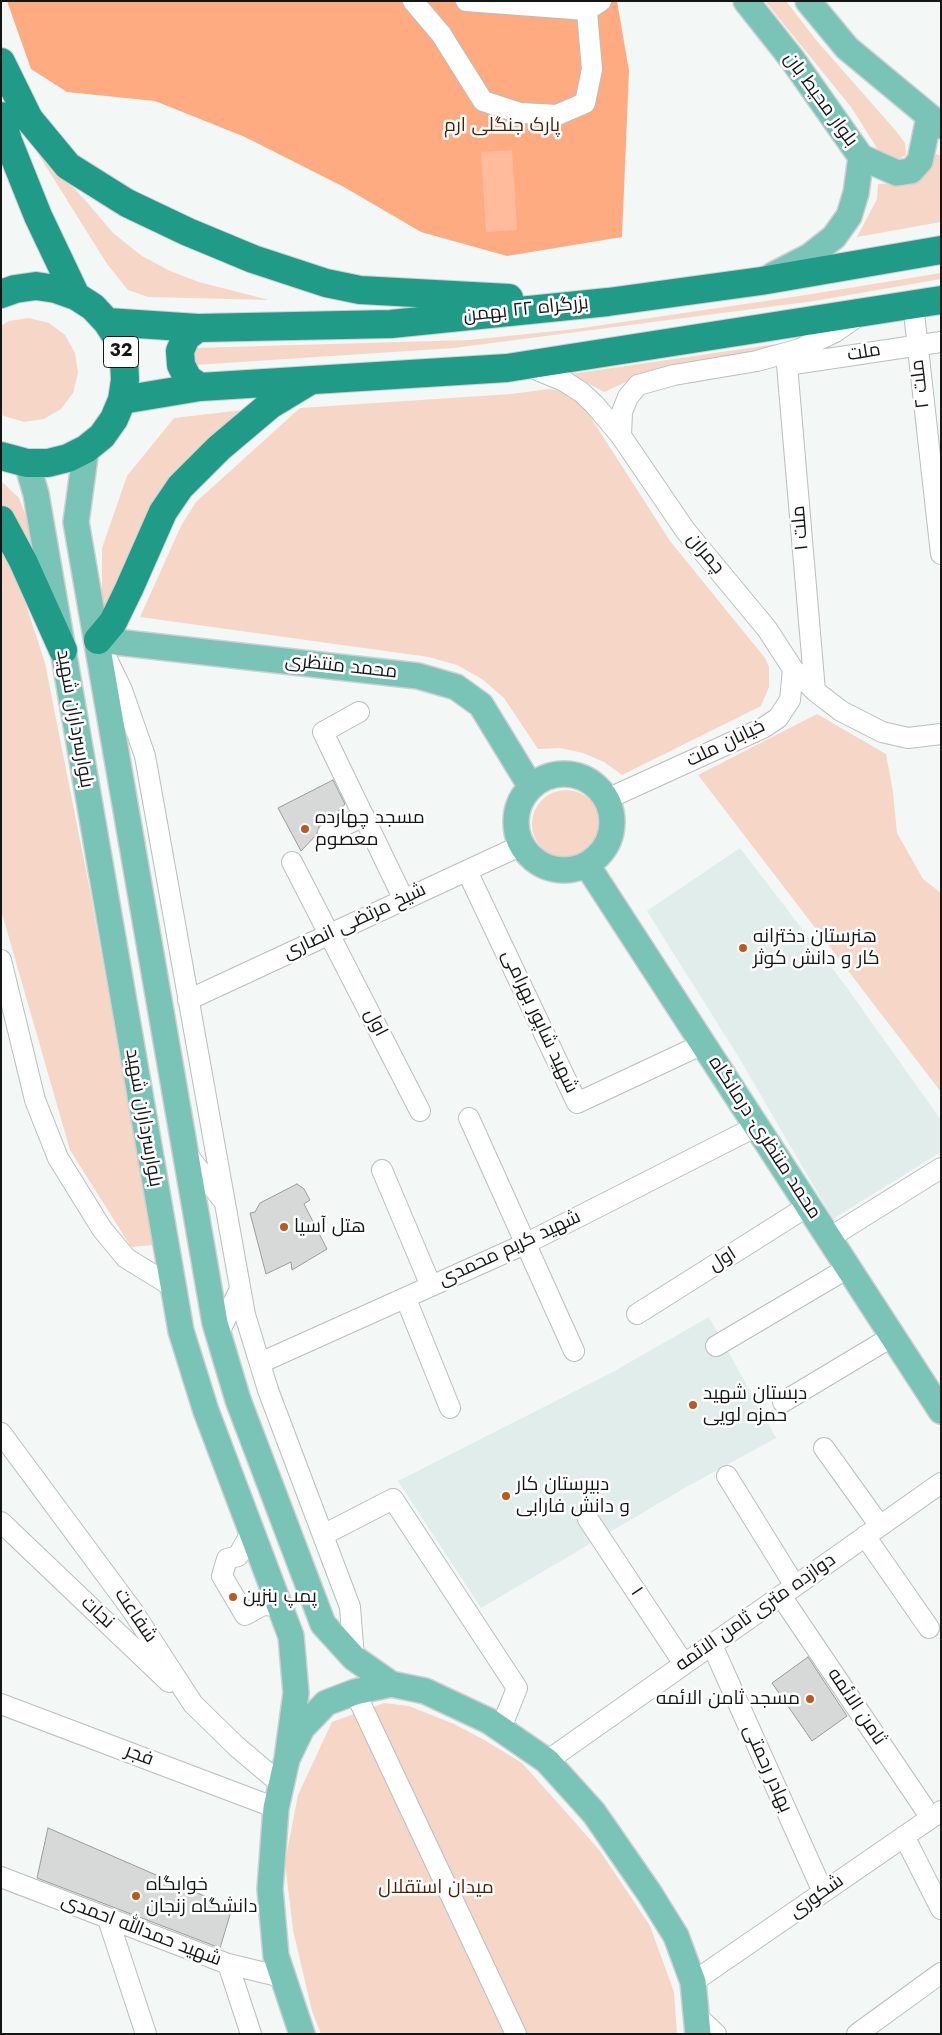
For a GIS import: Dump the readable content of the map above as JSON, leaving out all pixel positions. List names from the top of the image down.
{
  "streets": {
    "highway": ["بزرگراه ۲۲ بهمن", "32"],
    "main road": [
      "بلوار محیط بان",
      "محمد منتظری",
      "بلوارسرداران شهید",
      "محمد منتظری- درمانگاه"
    ],
    "street": [
      "ملت",
      "ملت ۲",
      "ملت ۱",
      "چمران",
      "خیابان ملت",
      "شیخ مرتضی انصاری",
      "شهید شاپور بهرامی",
      "اول",
      "شهید کریم محمدی",
      "۱",
      "نجات",
      "دوازده متری ثامن الائمه",
      "شفاعت",
      "ثامن الائمه",
      "فجر",
      "بهادر رحمتی",
      "شکوری",
      "شهید حمدالله احمدی"
    ]
  },
  "crossings": [
    ["بلوار محیط بان", "بزرگراه ۲۲ بهمن"],
    ["بزرگراه ۲۲ بهمن", "32"],
    ["32", "بلوارسرداران شهید"],
    ["ملت", "ملت ۲"],
    ["ملت", "ملت ۱"],
    ["چمران", "خیابان ملت"],
    ["محمد منتظری", "بلوارسرداران شهید"],
    ["محمد منتظری", "خیابان ملت"],
    ["محمد منتظری", "شیخ مرتضی انصاری"],
    ["محمد منتظری", "محمد منتظری- درمانگاه"],
    ["خیابان ملت", "شیخ مرتضی انصاری"],
    ["خیابان ملت", "محمد منتظری- درمانگاه"],
    ["شیخ مرتضی انصاری", "شهید شاپور بهرامی"],
    ["شیخ مرتضی انصاری", "اول"],
    ["شیخ مرتضی انصاری", "محمد منتظری- درمانگاه"],
    ["شهید شاپور بهرامی", "محمد منتظری- درمانگاه"],
    ["اول", "محمد منتظری- درمانگاه"],
    ["محمد منتظری- درمانگاه", "شهید کریم محمدی"],
    ["۱", "دوازده متری ثامن الائمه"],
    ["نجات", "شفاعت"],
    ["دوازده متری ثامن الائمه", "ثامن الائمه"],
    ["دوازده متری ثامن الائمه", "بهادر رحمتی"],
    ["شفاعت", "فجر"],
    ["ثامن الائمه", "شکوری"],
    ["بهادر رحمتی", "شکوری"]
  ],
  "parks": ["پارک جنگلی ارم", "میدان استقلال"],
  "places": [
    "مسجد چهارده معصوم",
    "هنرستان دخترانه کار و دانش کوثر",
    "هتل آسیا",
    "دبستان شهید حمزه لویی",
    "دبیرستان کار و دانش فارابی",
    "پمپ بنزین",
    "مسجد ثامن الائمه",
    "خوابگاه دانشگاه زنجان"
  ]
}
